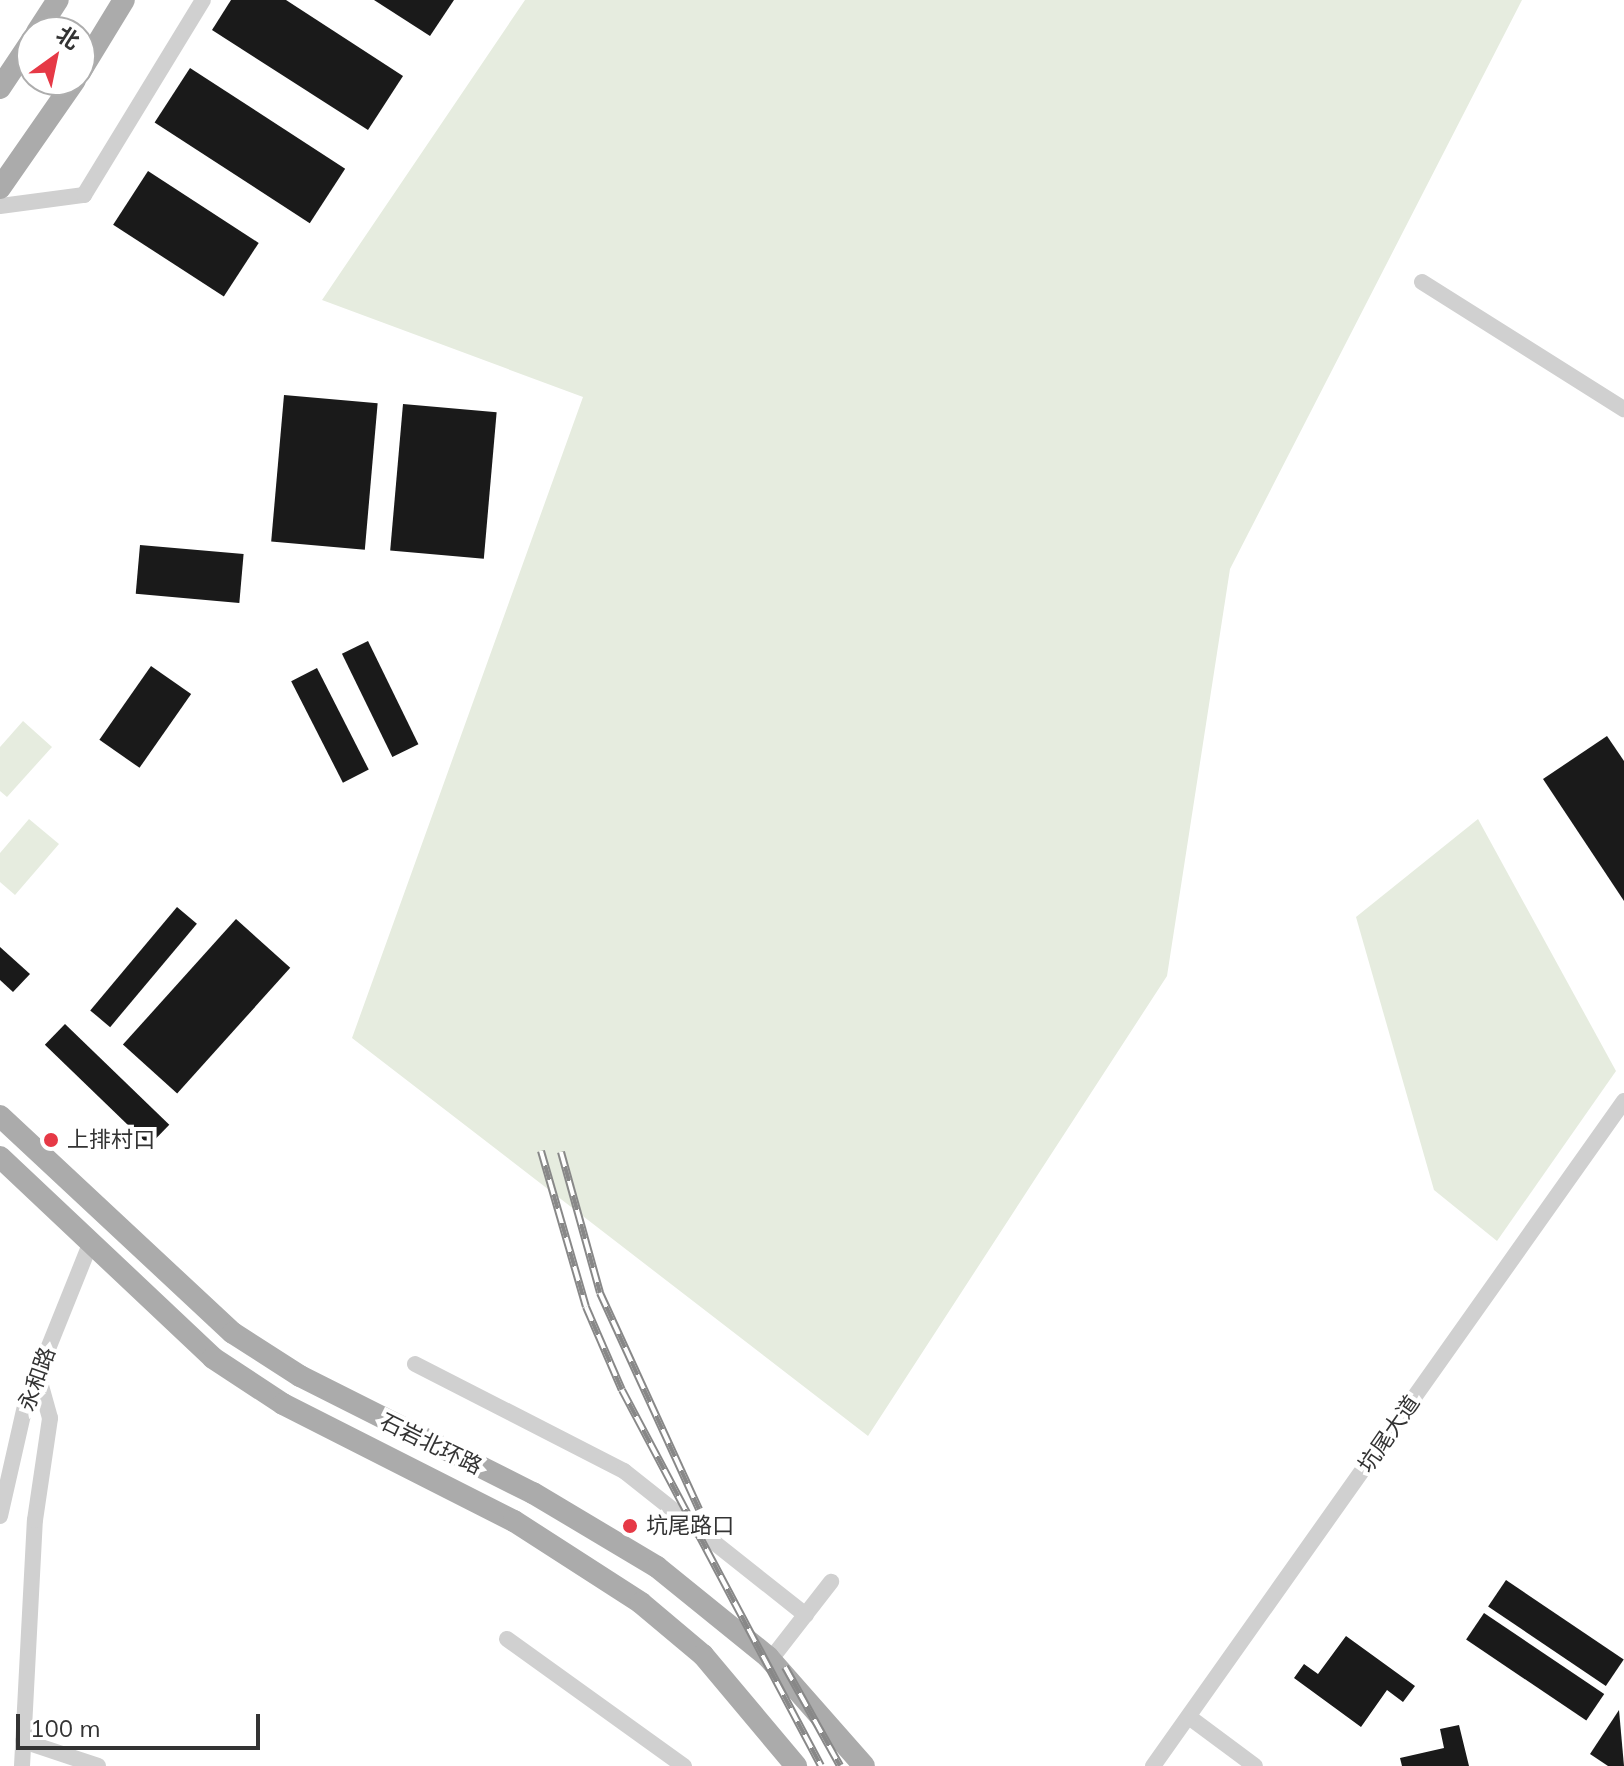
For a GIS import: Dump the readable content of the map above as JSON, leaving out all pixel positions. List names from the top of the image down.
{
  "streets": {
    "main road": ["石岩北环路"],
    "street": ["永和路", "坑尾大道"]
  },
  "crossings": [
    ["永和路", "石岩北环路"]
  ],
  "places": ["上排村口", "坑尾路口"],
  "scale_bar": "100 m",
  "north": "top right"
}
